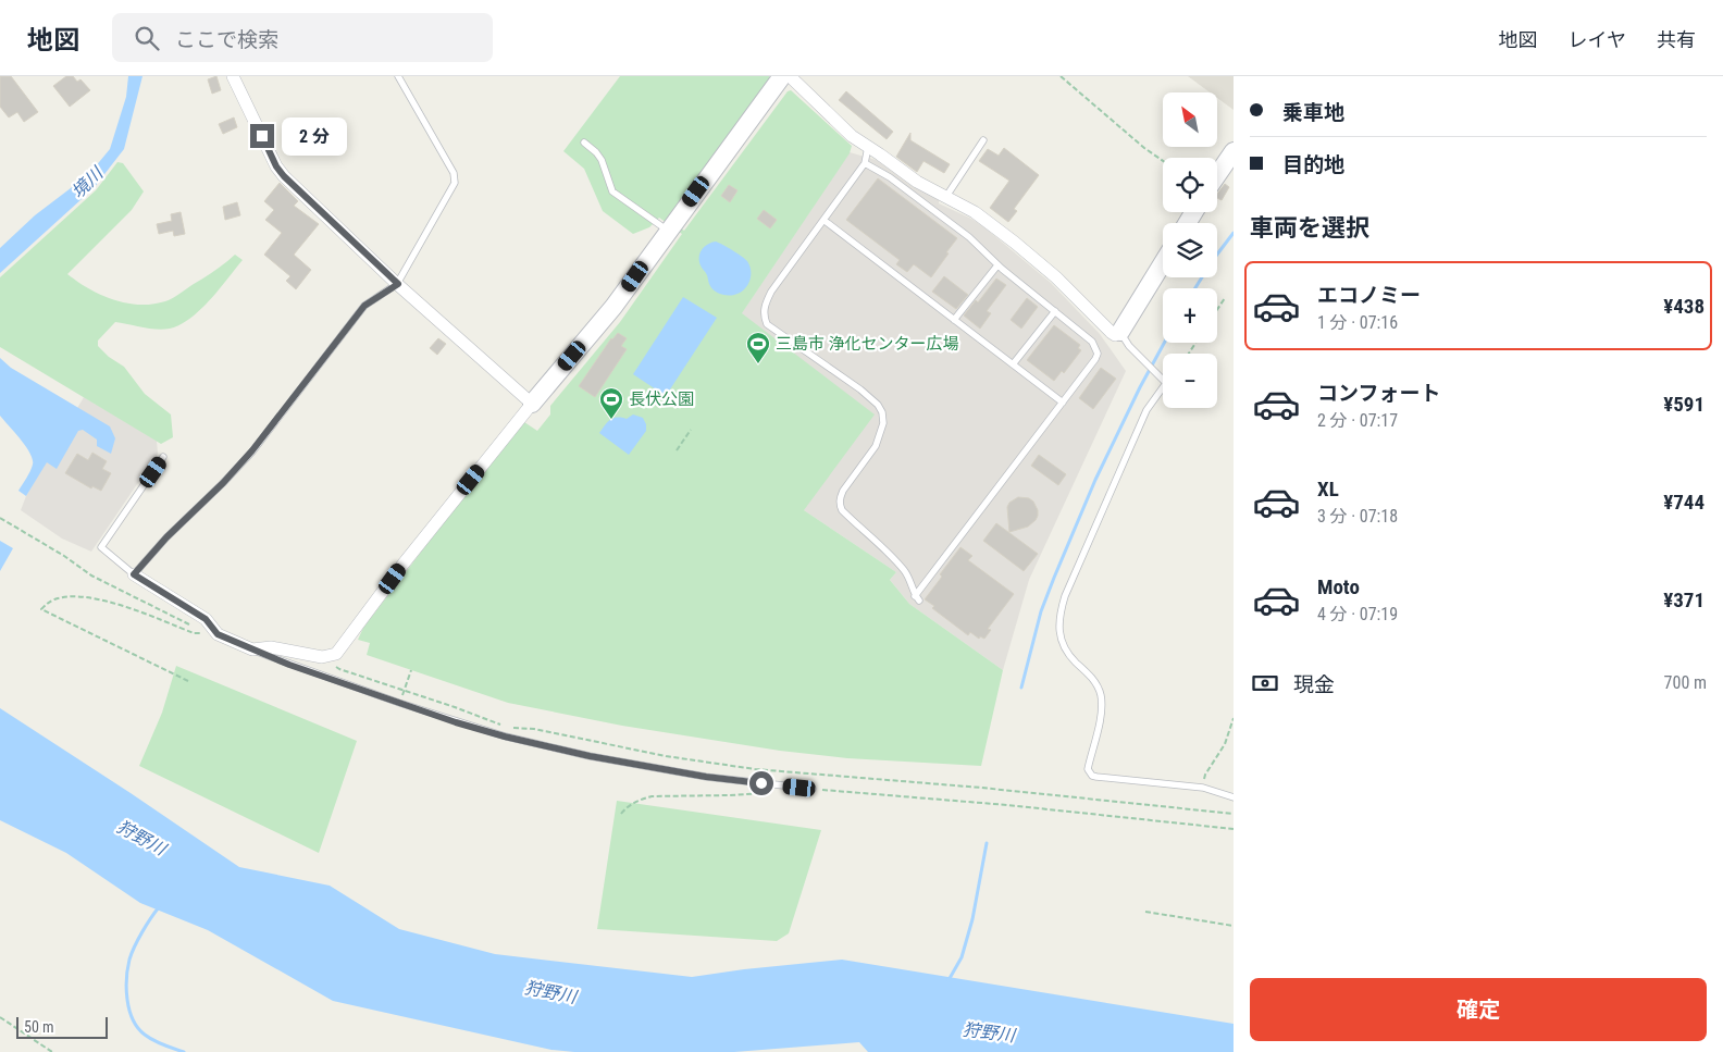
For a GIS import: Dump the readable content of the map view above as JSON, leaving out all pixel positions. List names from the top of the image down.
{
  "water": ["境川", "狩野川"],
  "places": {
    "sports": ["三島市 浄化センター広場", "長伏公園"]
  },
  "scale_bar": "50 m",
  "north": "top left",
  "page": {
    "header": "地図",
    "search": "ここで検索",
    "nav": ["地図", "レイヤ", "共有"],
    "banner": ["乗車地", "目的地"],
    "map_buttons": ["+", "−"],
    "bubble": "2 分",
    "heading": "車両を選択",
    "list": [
      {
        "name": "エコノミー",
        "note": "1 分 · 07:16",
        "value": "¥438"
      },
      {
        "name": "コンフォート",
        "note": "2 分 · 07:17",
        "value": "¥591"
      },
      {
        "name": "XL",
        "note": "3 分 · 07:18",
        "value": "¥744"
      },
      {
        "name": "Moto",
        "note": "4 分 · 07:19",
        "value": "¥371"
      }
    ],
    "pay": ["現金", "700 m"],
    "buttons": "確定",
    "scale": "50 m"
  }
}
